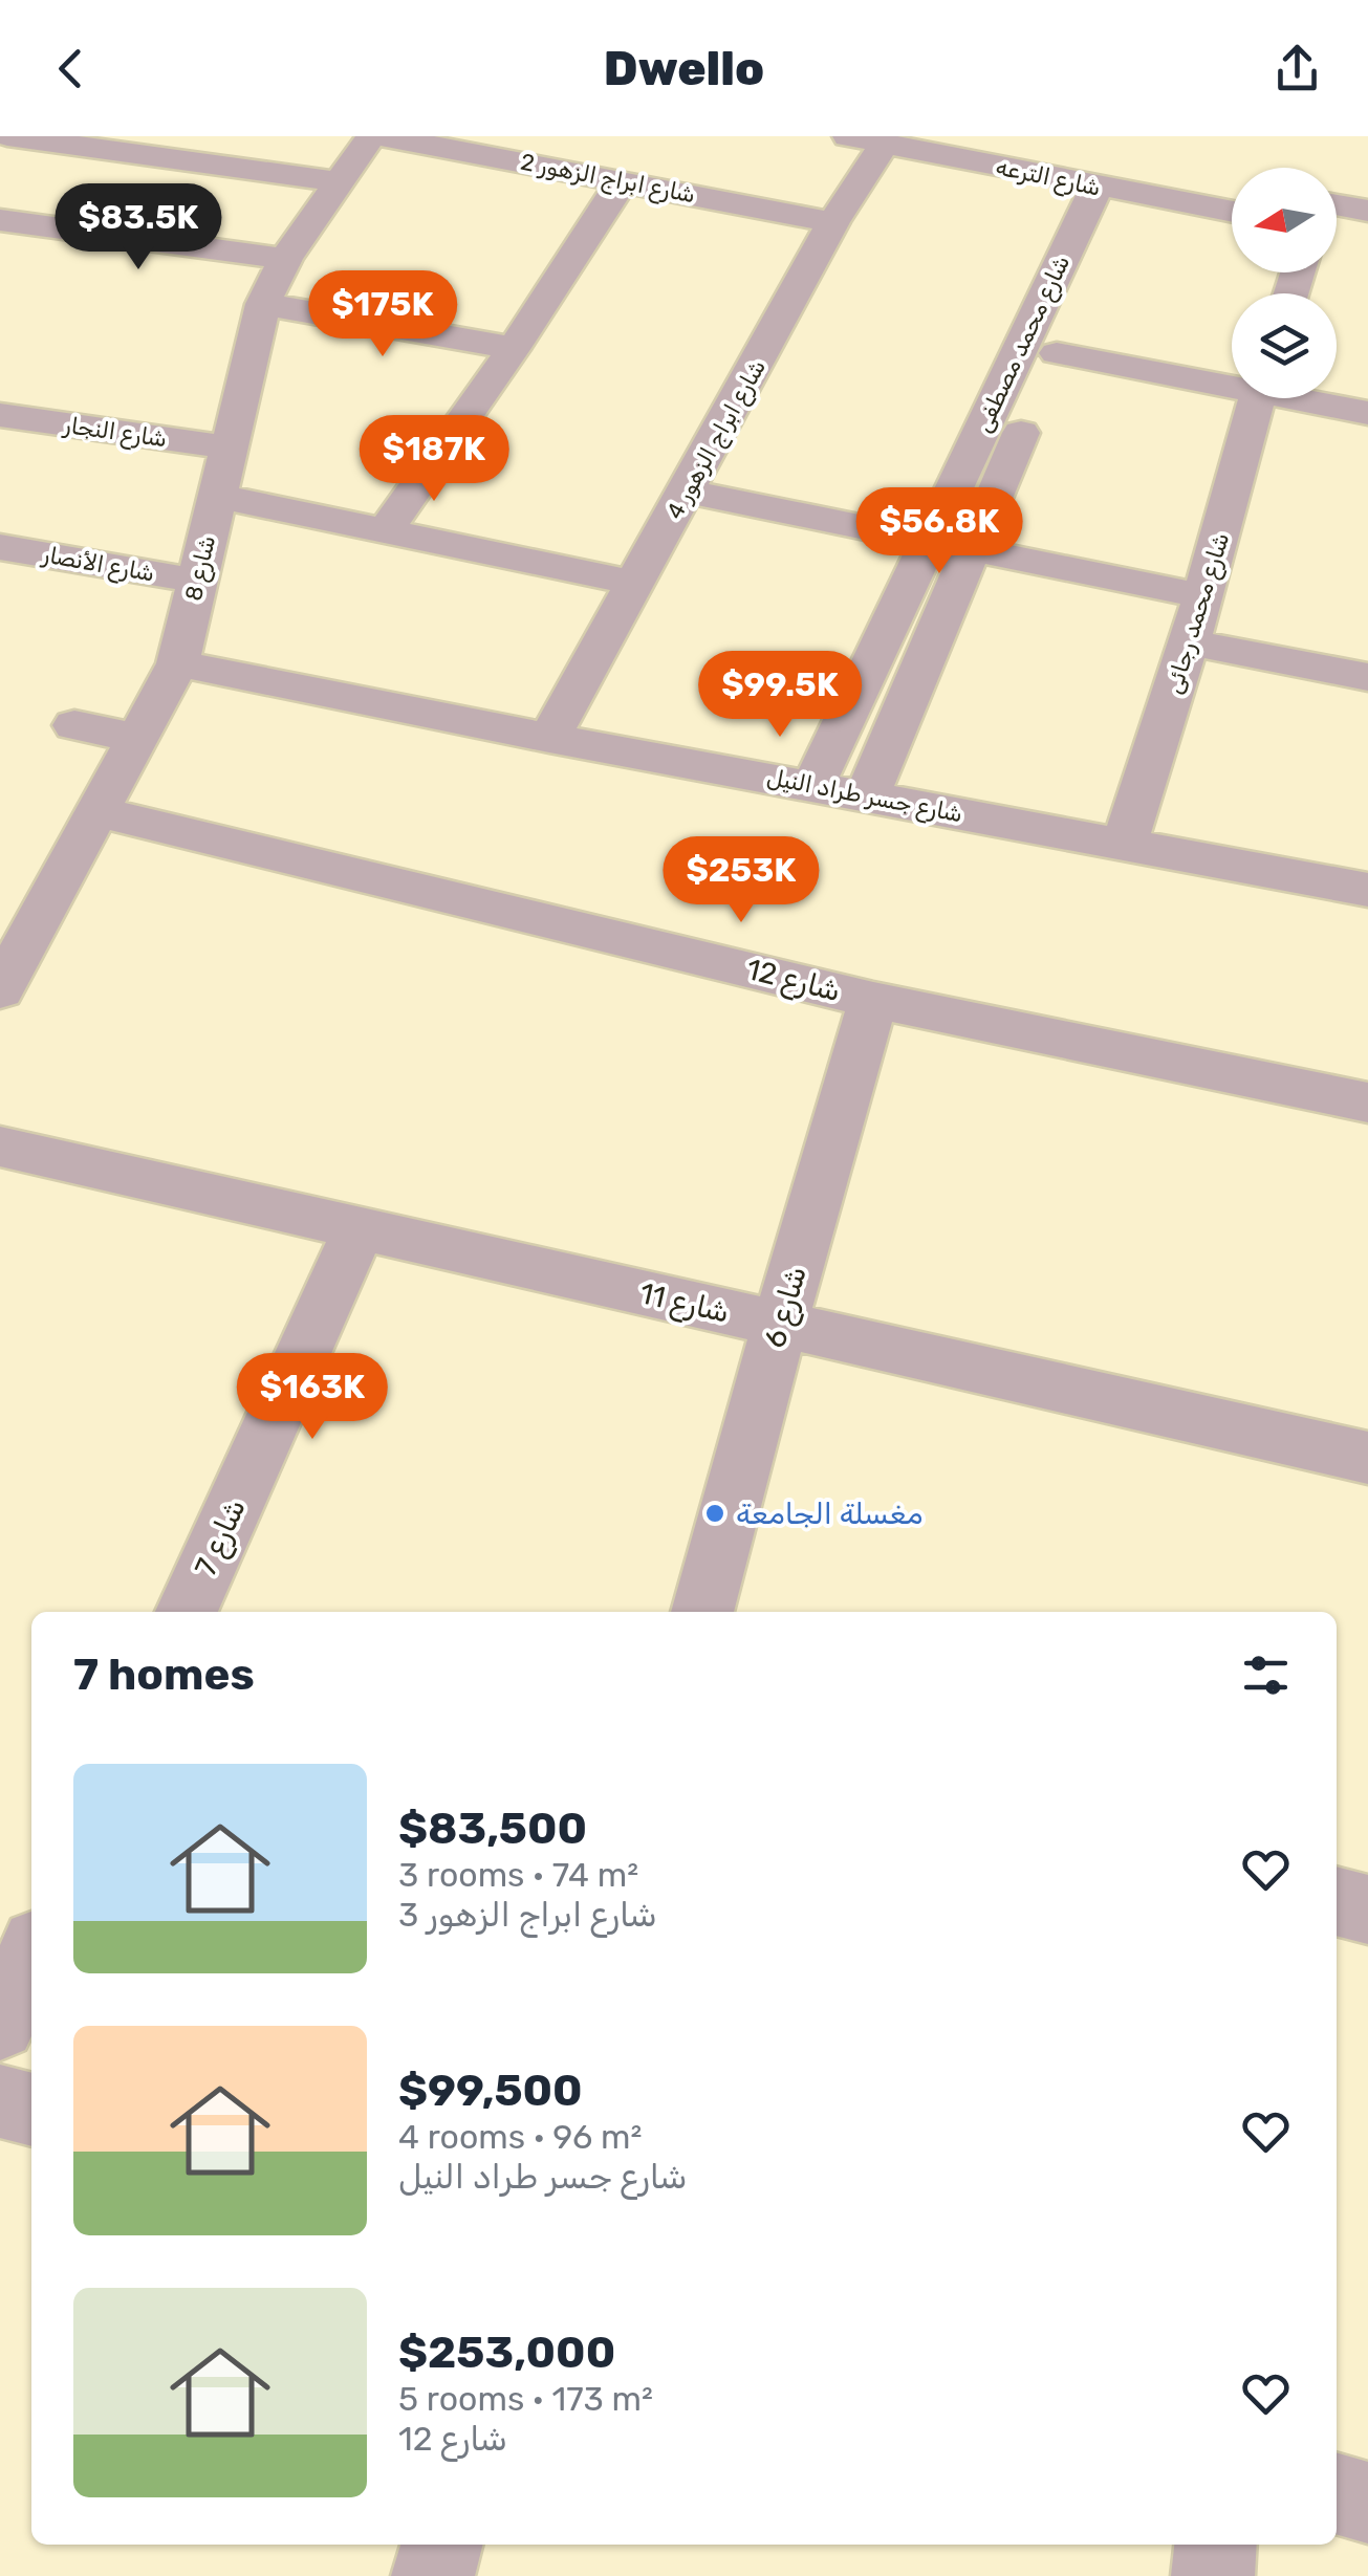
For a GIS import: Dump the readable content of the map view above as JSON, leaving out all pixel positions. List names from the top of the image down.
{
  "streets": {
    "street": [
      "شارع الترعه",
      "شارع ابراج الزهور 2",
      "شارع محمد مصطفى",
      "شارع النجار",
      "شارع ابراج الزهور 4",
      "شارع الأنصار",
      "شارع 8",
      "شارع محمد رجائى",
      "شارع جسر طراد النيل",
      "شارع 12",
      "شارع 11",
      "شارع 6",
      "شارع 7"
    ]
  },
  "crossings": [
    ["شارع الترعه", "شارع محمد مصطفى"],
    ["شارع الترعه", "شارع ابراج الزهور 4"],
    ["شارع ابراج الزهور 2", "شارع ابراج الزهور 4"],
    ["شارع محمد مصطفى", "شارع جسر طراد النيل"],
    ["شارع النجار", "شارع 8"],
    ["شارع ابراج الزهور 4", "شارع جسر طراد النيل"],
    ["شارع الأنصار", "شارع 8"],
    ["شارع 8", "شارع جسر طراد النيل"],
    ["شارع 8", "شارع 12"],
    ["شارع محمد رجائى", "شارع جسر طراد النيل"],
    ["شارع 12", "شارع 6"],
    ["شارع 11", "شارع 6"],
    ["شارع 11", "شارع 7"]
  ],
  "places": ["مغسلة الجامعة"],
  "north": "left",
  "page": {
    "header": "Dwello",
    "price": [
      "$83.5K",
      "$175K",
      "$187K",
      "$56.8K",
      "$99.5K",
      "$253K",
      "$163K"
    ],
    "heading": "7 homes",
    "list": [
      {
        "name": "$83,500",
        "note": "3 rooms · 74 m² · شارع ابراج الزهور 3"
      },
      {
        "name": "$99,500",
        "note": "4 rooms · 96 m² · شارع جسر طراد النيل"
      },
      {
        "name": "$253,000",
        "note": "5 rooms · 173 m² · شارع 12"
      }
    ]
  }
}
